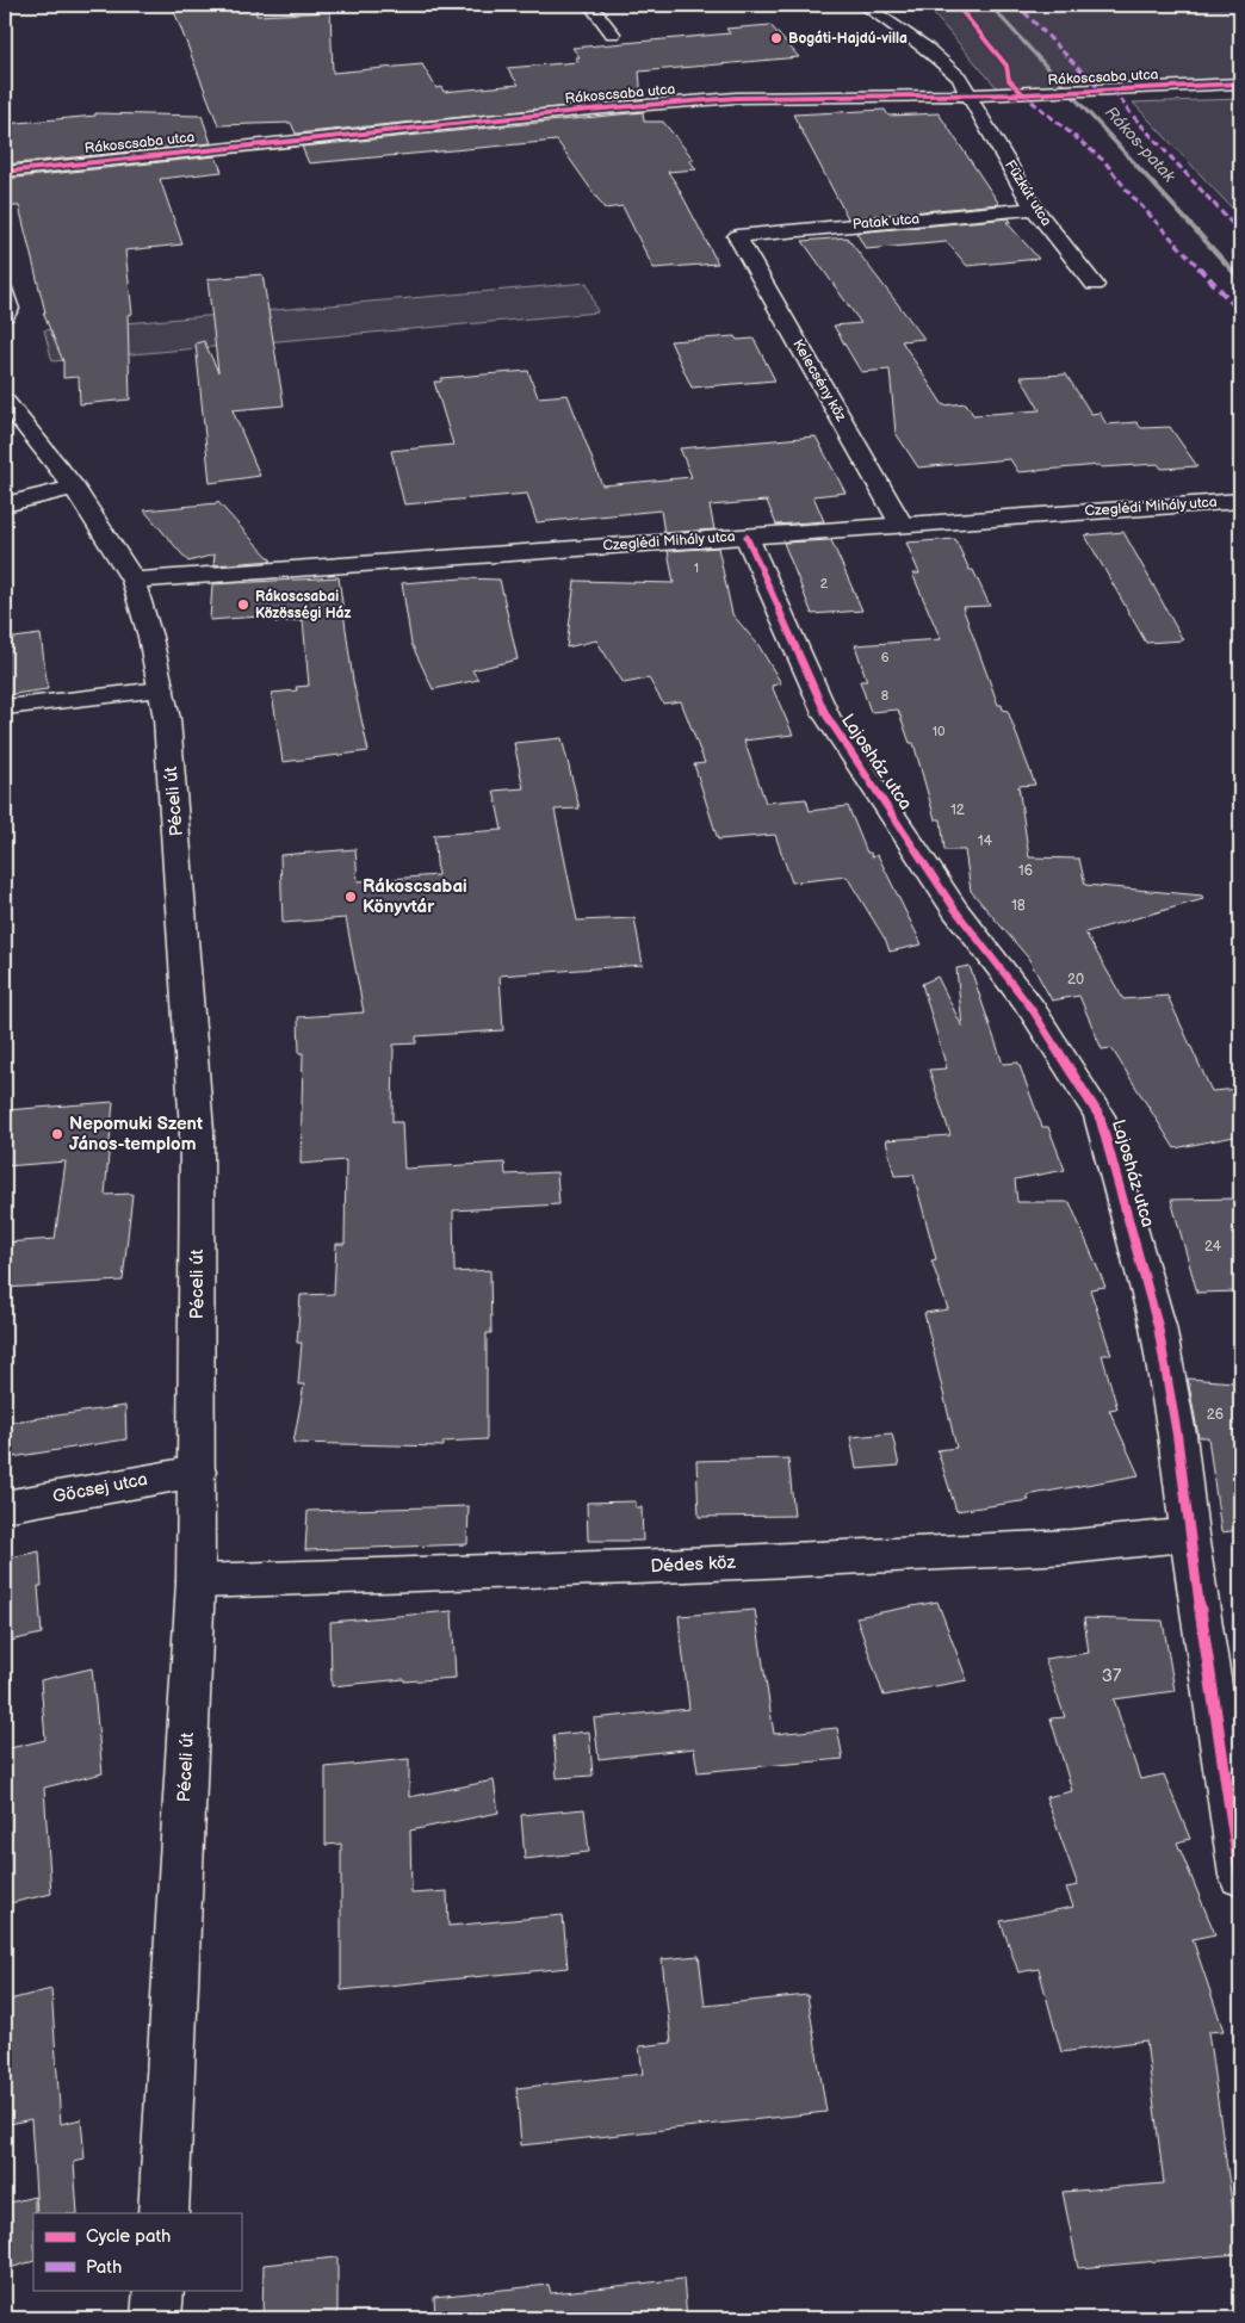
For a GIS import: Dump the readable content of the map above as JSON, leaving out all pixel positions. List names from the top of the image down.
{
  "streets": {
    "street": [
      "Rákoscsaba utca",
      "Fűzkút utca",
      "Patak utca",
      "Kelecsény köz",
      "Czeglédi Mihály utca",
      "Lajosház utca",
      "Péceli út",
      "Göcsej utca",
      "Dédes köz"
    ]
  },
  "crossings": [
    ["Rákoscsaba utca", "Fűzkút utca"],
    ["Fűzkút utca", "Patak utca"],
    ["Patak utca", "Kelecsény köz"],
    ["Kelecsény köz", "Czeglédi Mihály utca"],
    ["Czeglédi Mihály utca", "Lajosház utca"],
    ["Czeglédi Mihály utca", "Péceli út"],
    ["Lajosház utca", "Dédes köz"],
    ["Péceli út", "Göcsej utca"],
    ["Péceli út", "Dédes köz"]
  ],
  "water": ["Rákos-patak"],
  "places": [
    "Bogáti-Hajdú-villa",
    "Rákoscsabai Közösségi Ház",
    "Rákoscsabai Könyvtár",
    "Nepomuki Szent János-templom"
  ],
  "house_numbers": [
    "1",
    "2",
    "6",
    "8",
    "10",
    "12",
    "14",
    "16",
    "18",
    "20",
    "24",
    "26",
    "37"
  ],
  "legend": ["Cycle path", "Path"]
}
